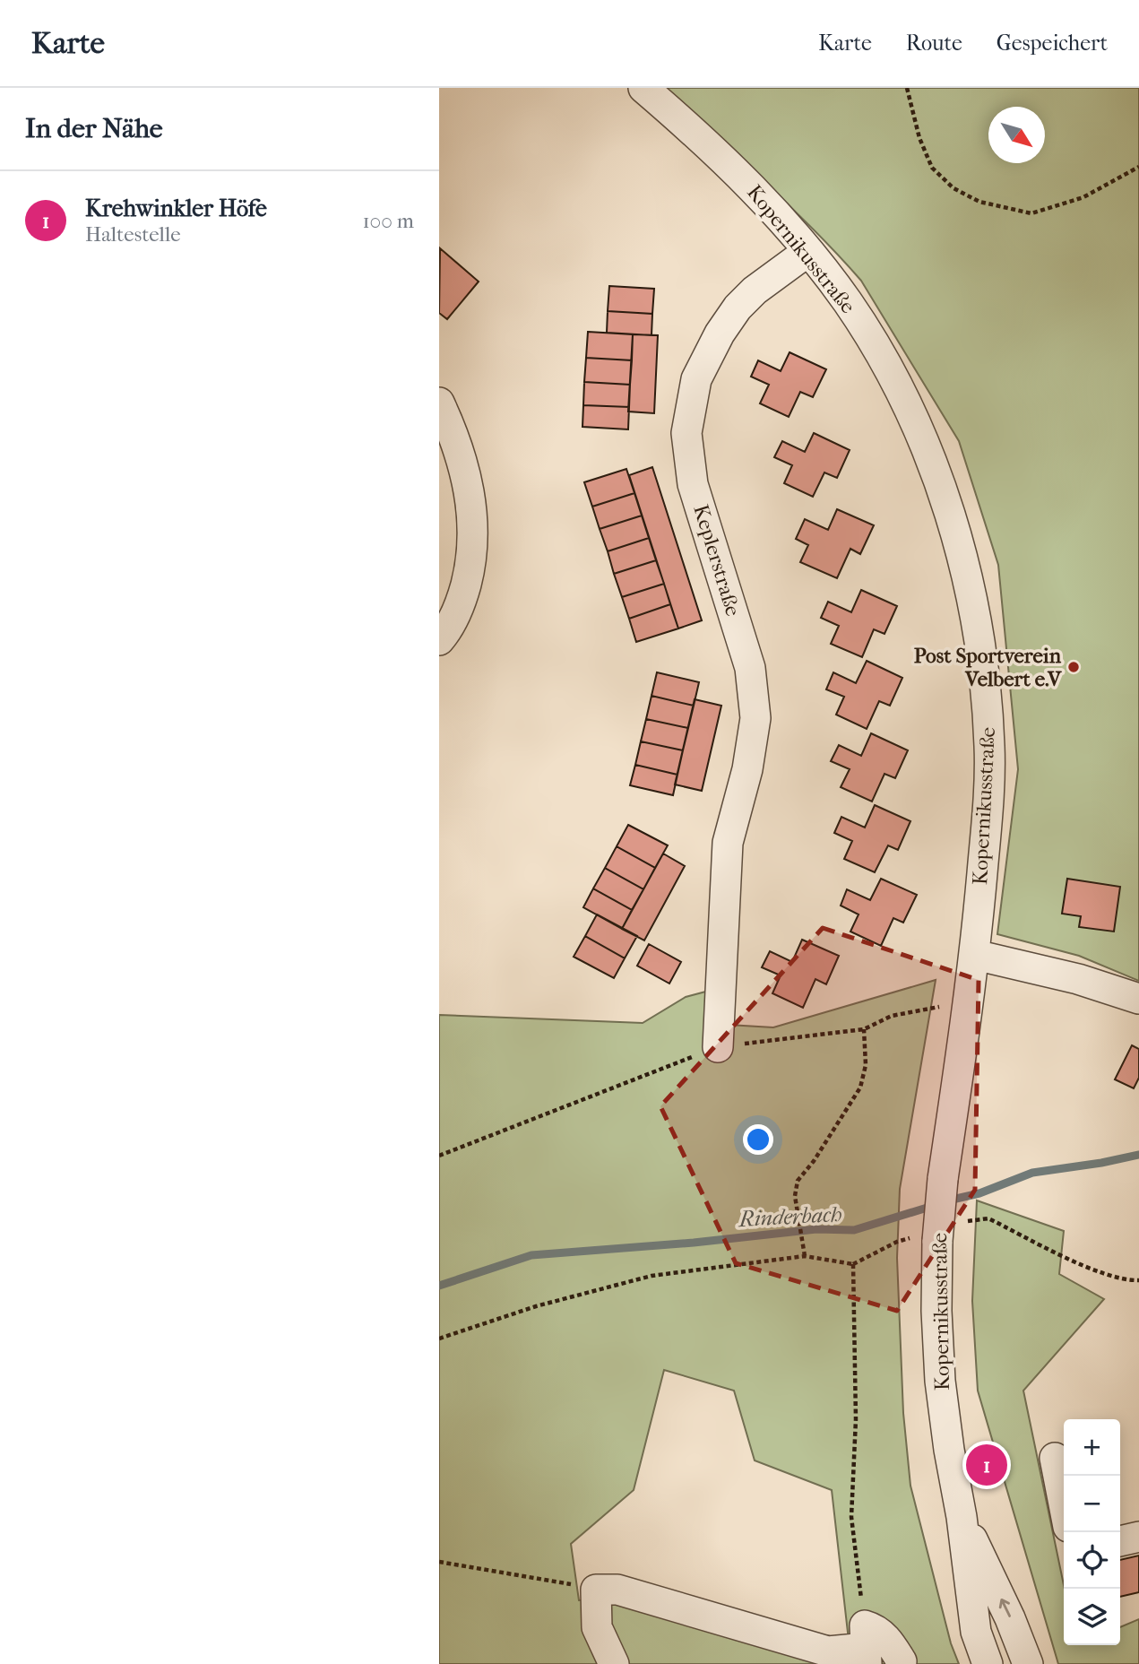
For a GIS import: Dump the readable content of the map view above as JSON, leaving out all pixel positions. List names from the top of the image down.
{
  "streets": {
    "street": ["Kopernikusstraße", "Keplerstraße"]
  },
  "crossings": [
    ["Kopernikusstraße", "Keplerstraße"]
  ],
  "water": ["Rinderbach"],
  "places": ["Post Sportverein Velbert e.V"],
  "north": "bottom right",
  "page": {
    "header": "Karte",
    "nav": ["Karte", "Route", "Gespeichert"],
    "heading": "In der Nähe",
    "list": [
      {
        "mark": "1",
        "name": "Krehwinkler Höfe",
        "note": "Haltestelle",
        "value": "100 m"
      }
    ],
    "map_buttons": ["+", "−"],
    "pins": "1"
  }
}
